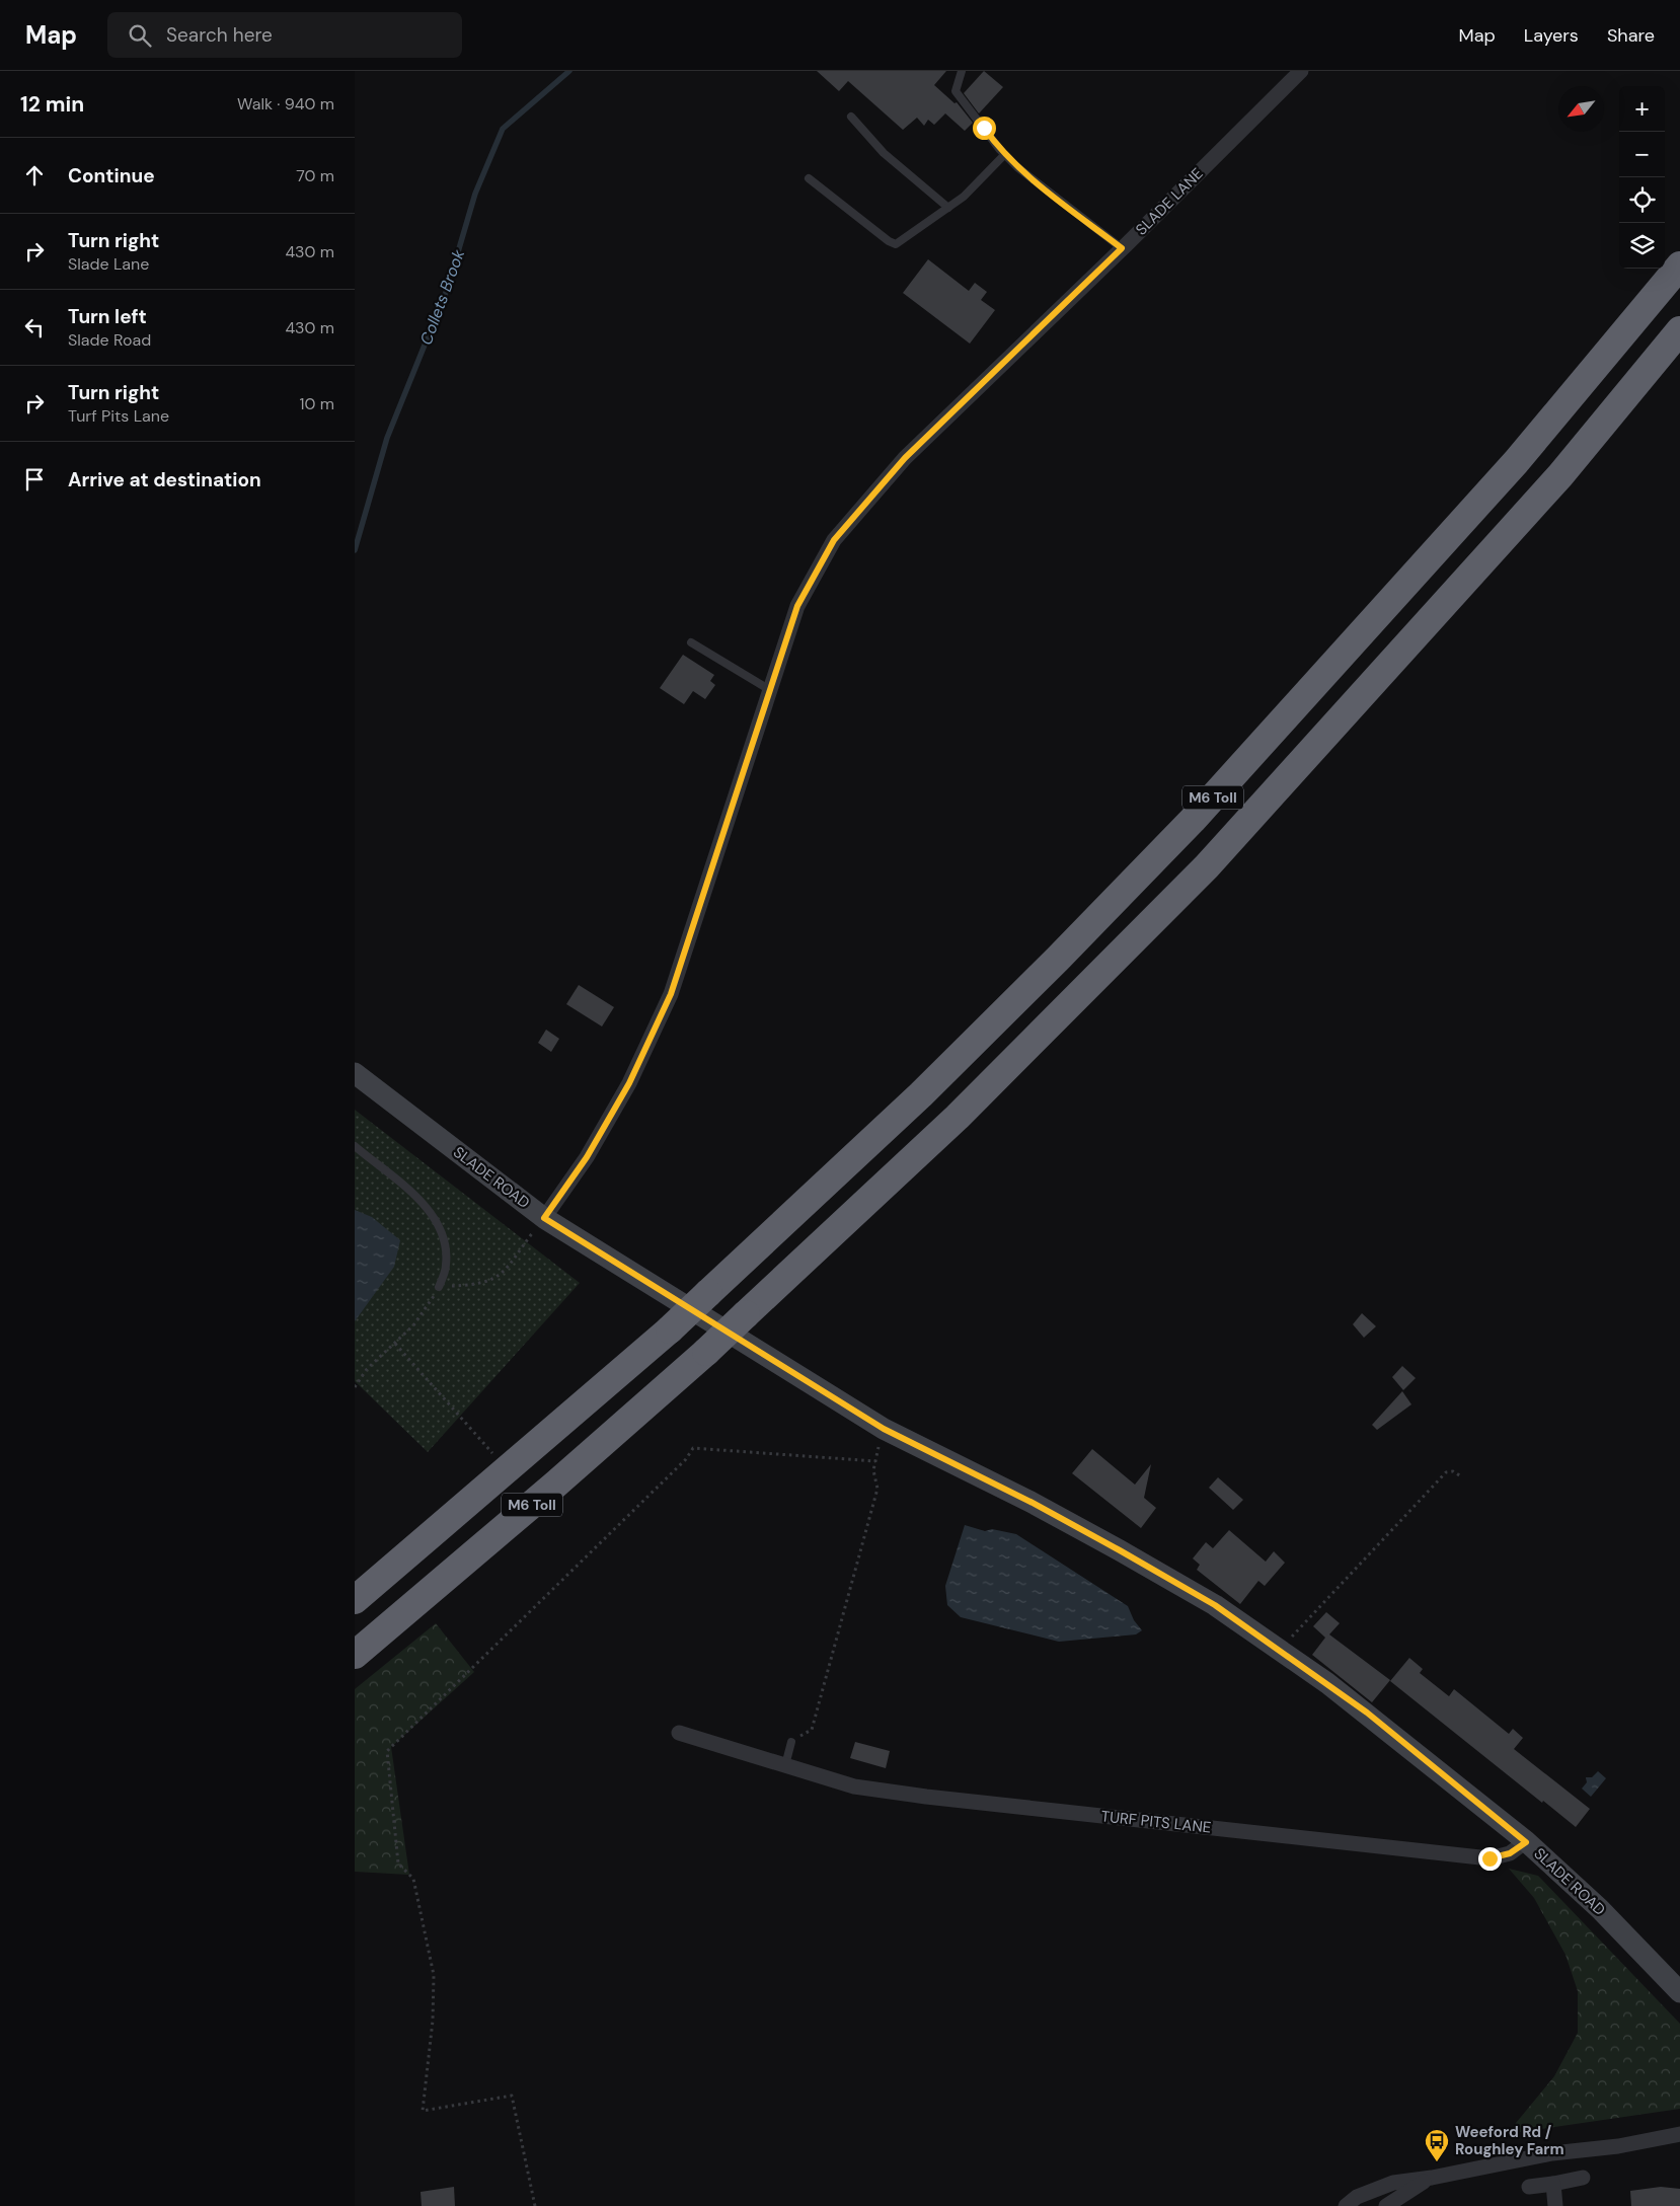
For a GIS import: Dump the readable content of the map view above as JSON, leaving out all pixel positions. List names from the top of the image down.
{
  "streets": {
    "highway": ["M6 Toll"],
    "main road": ["SLADE ROAD"],
    "street": ["SLADE LANE", "TURF PITS LANE"]
  },
  "crossings": [
    ["SLADE LANE", "SLADE ROAD"],
    ["SLADE ROAD", "TURF PITS LANE"]
  ],
  "water": ["Collets Brook"],
  "places": {
    "bus stop": ["Weeford Rd / Roughley Farm"]
  },
  "north": "bottom left",
  "page": {
    "header": "Map",
    "search": "Search here",
    "nav": ["Map", "Layers", "Share"],
    "heading": ["12 min", "Walk · 940 m"],
    "map_buttons": ["+", "−"],
    "list": [
      ["Continue", "70 m"],
      ["Turn right", "Slade Lane", "430 m"],
      ["Turn left", "Slade Road", "430 m"],
      ["Turn right", "Turf Pits Lane", "10 m"],
      "Arrive at destination"
    ]
  }
}
